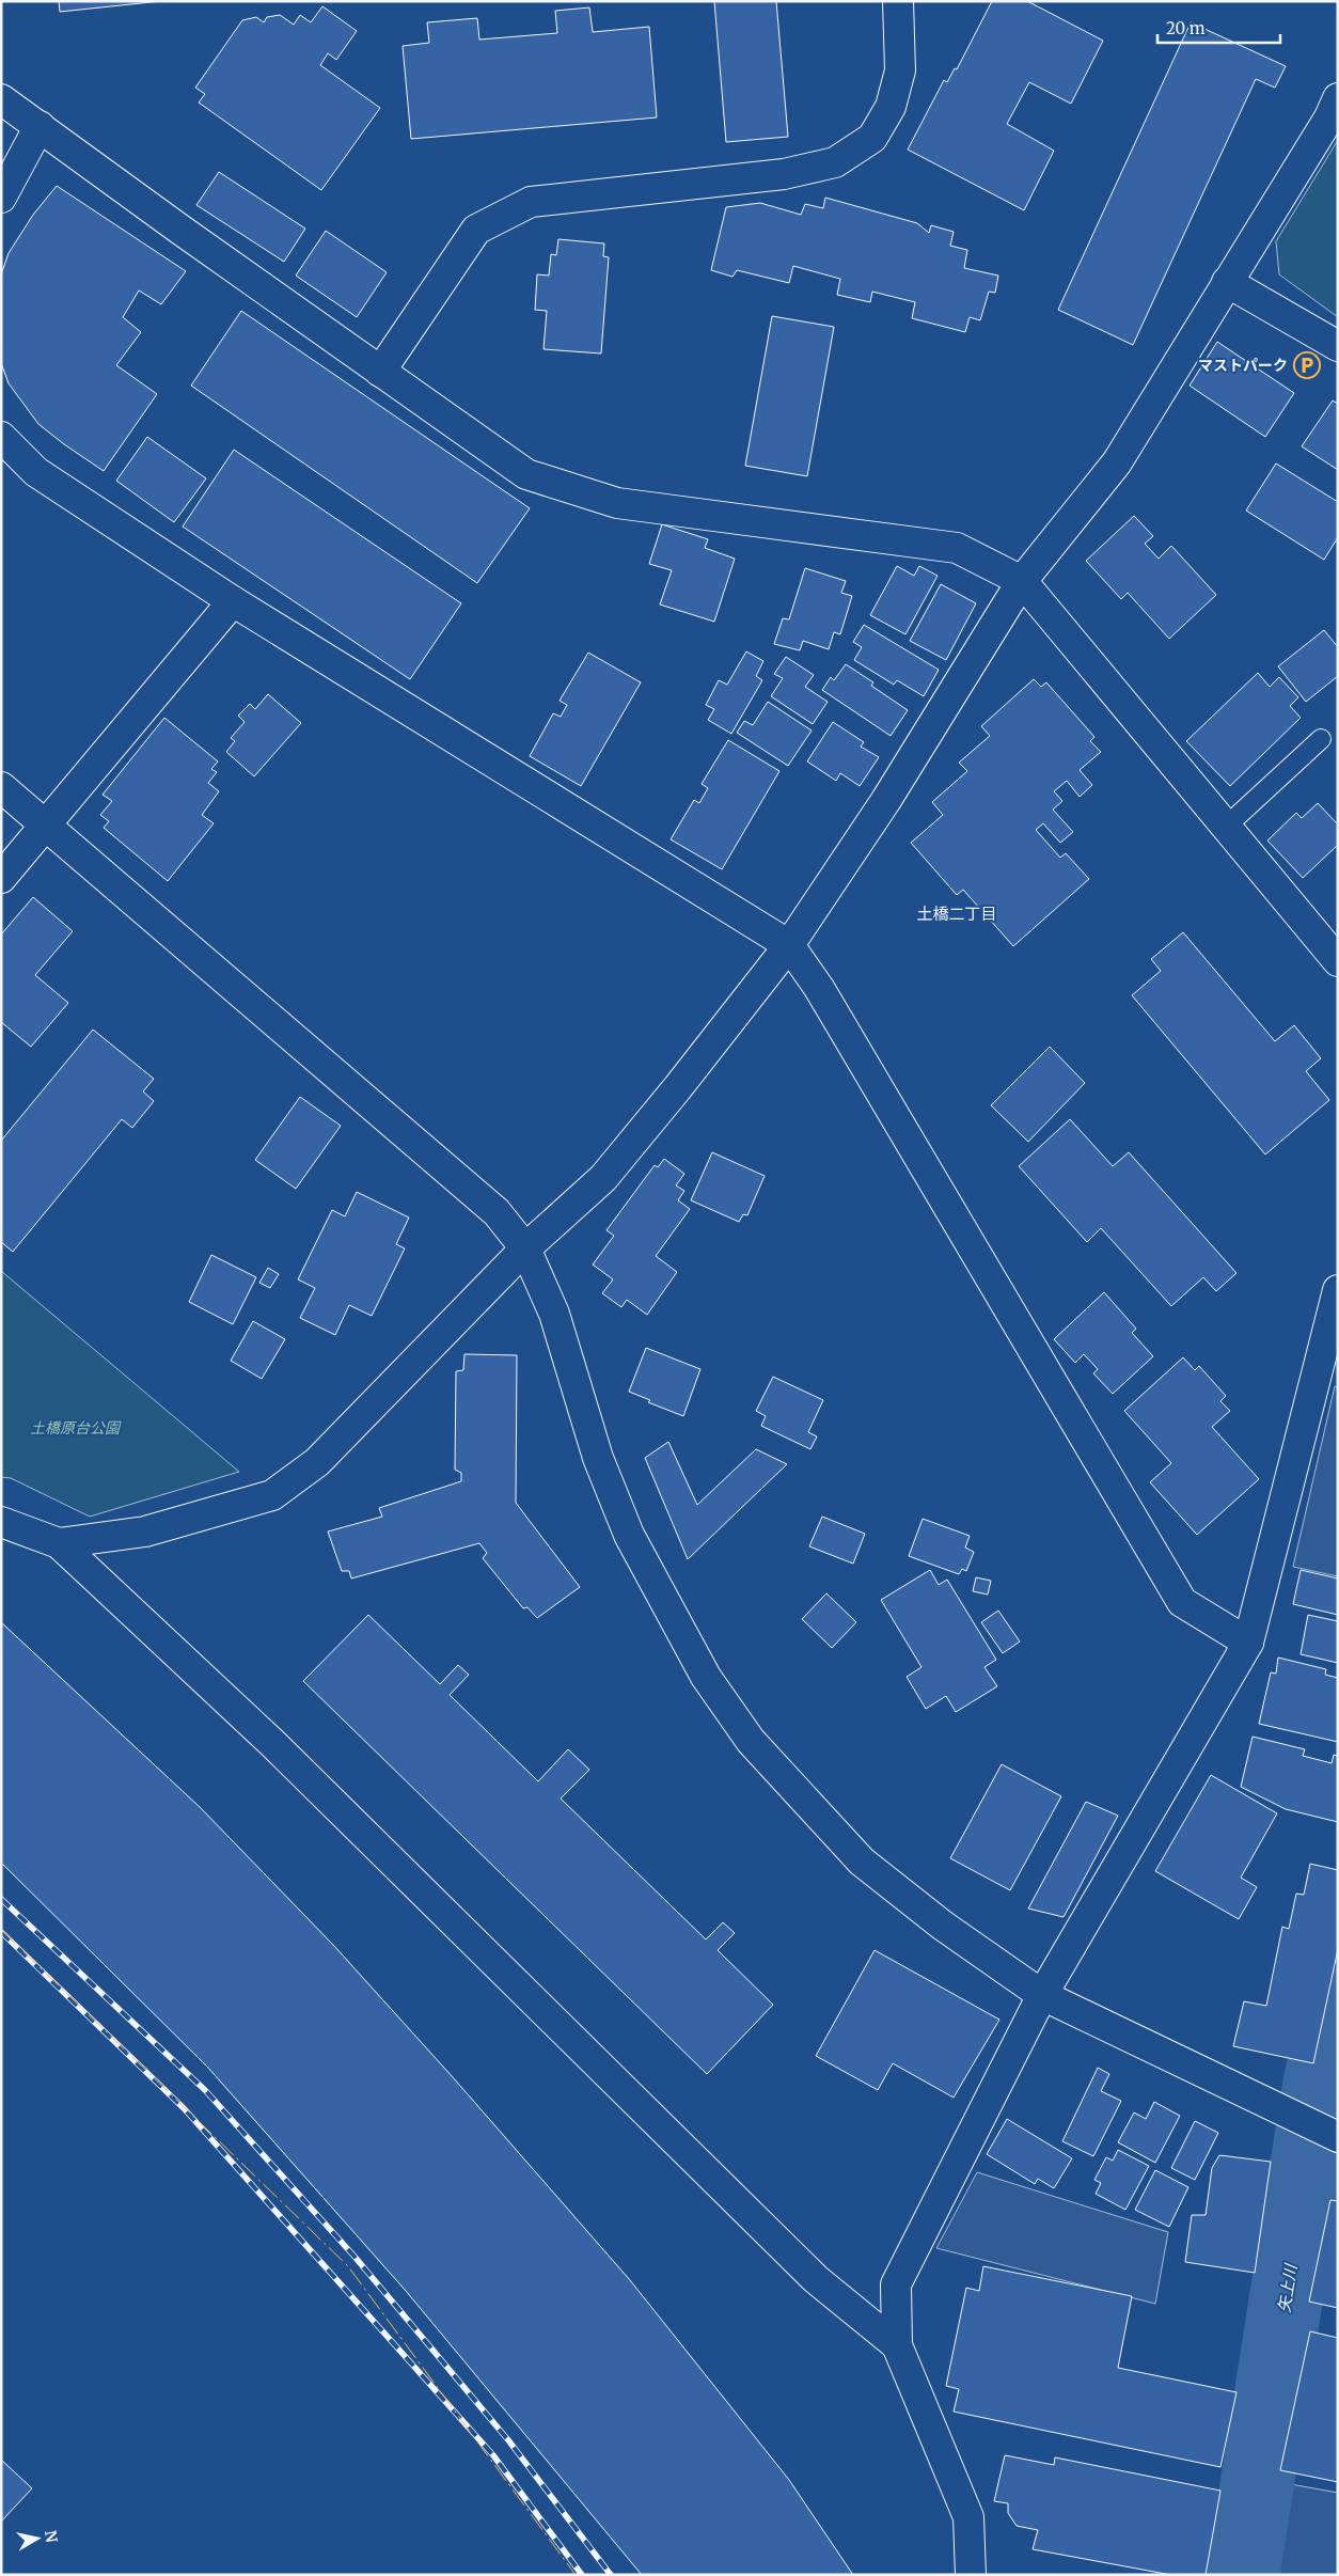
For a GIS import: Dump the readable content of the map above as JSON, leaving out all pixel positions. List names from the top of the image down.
{
  "districts": ["土橋二丁目"],
  "water": ["矢上川"],
  "parks": ["土橋原台公園"],
  "places": {
    "parking": ["マストパーク"]
  },
  "scale_bar": "20 m",
  "north": "right"
}
